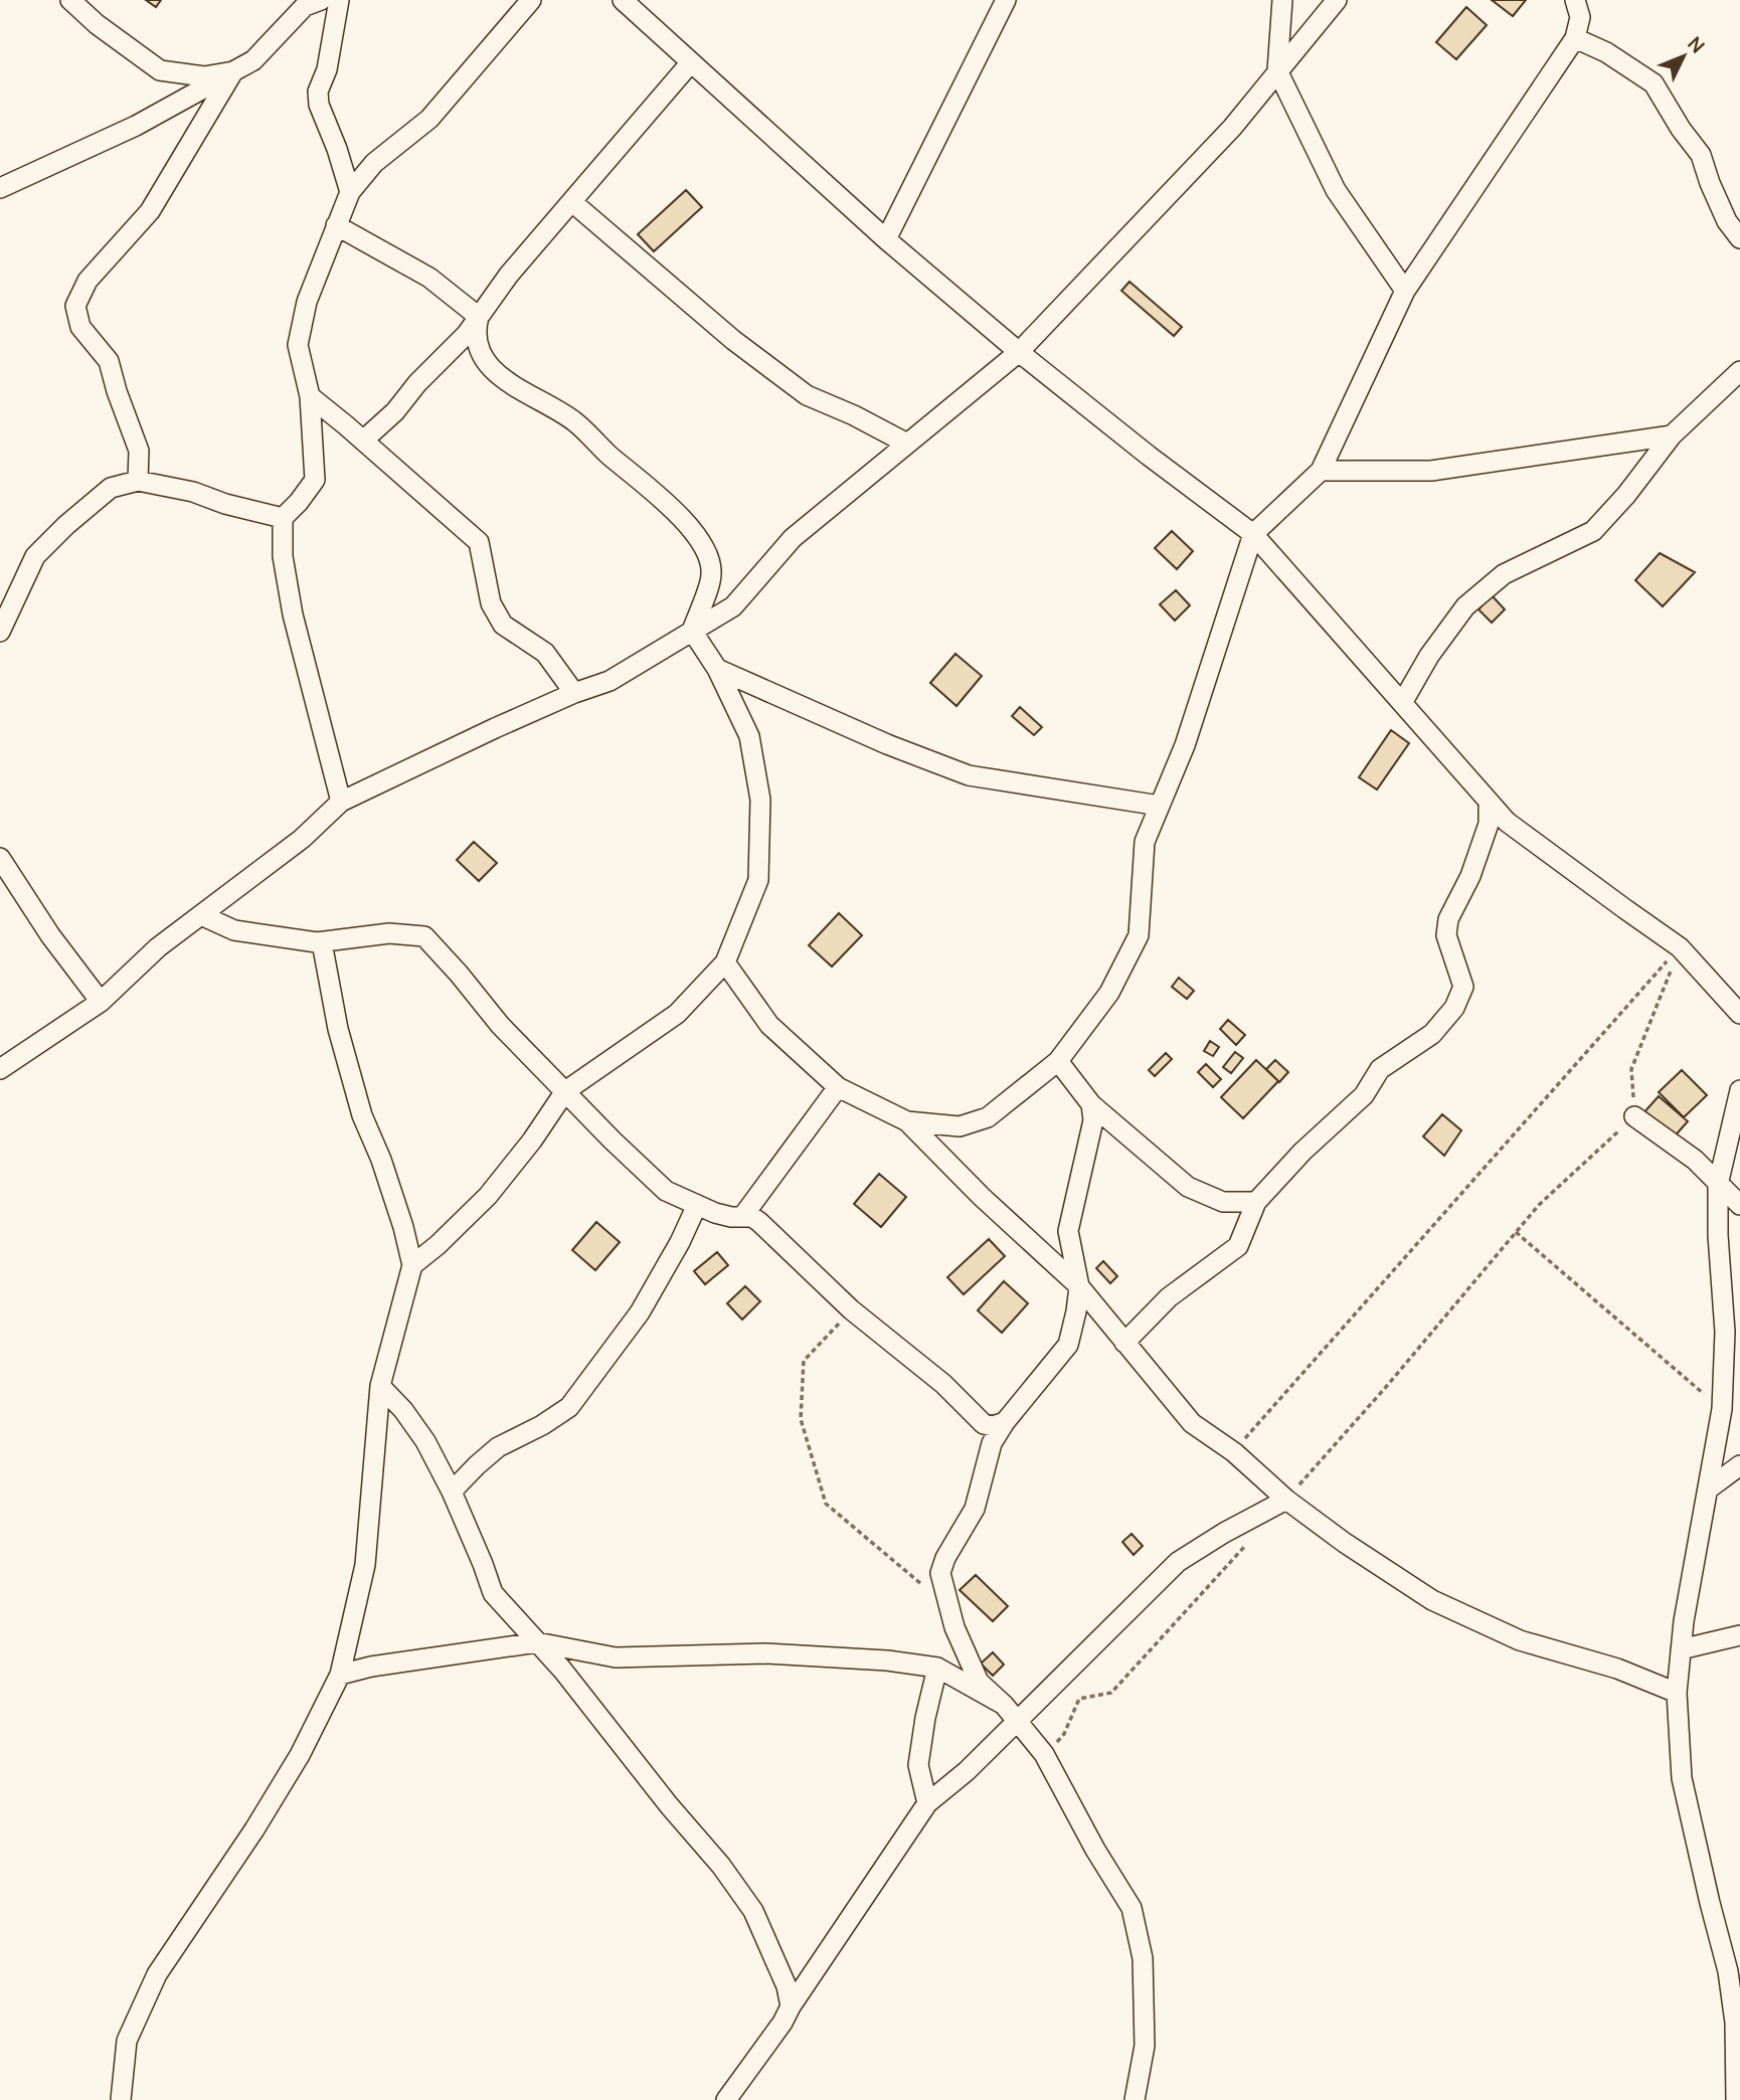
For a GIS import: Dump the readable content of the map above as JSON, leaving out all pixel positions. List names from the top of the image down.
{
  "north": "top right"
}
